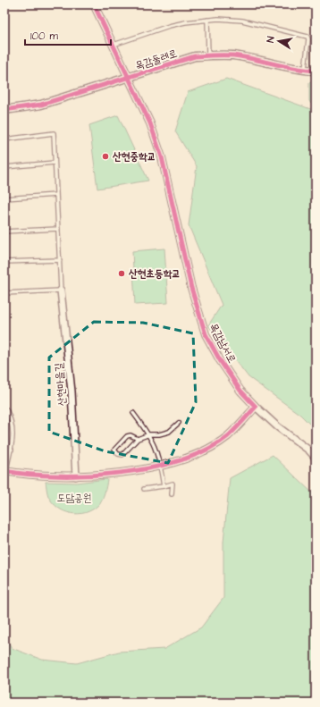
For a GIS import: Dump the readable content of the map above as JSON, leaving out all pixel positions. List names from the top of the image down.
{
  "streets": {
    "street": ["목감둘레로", "목감남서로", "산현마을길"]
  },
  "crossings": [
    ["목감둘레로", "목감남서로"]
  ],
  "parks": ["도담공원"],
  "places": ["산현중학교", "산현초등학교"],
  "scale_bar": "100 m",
  "north": "left"
}
